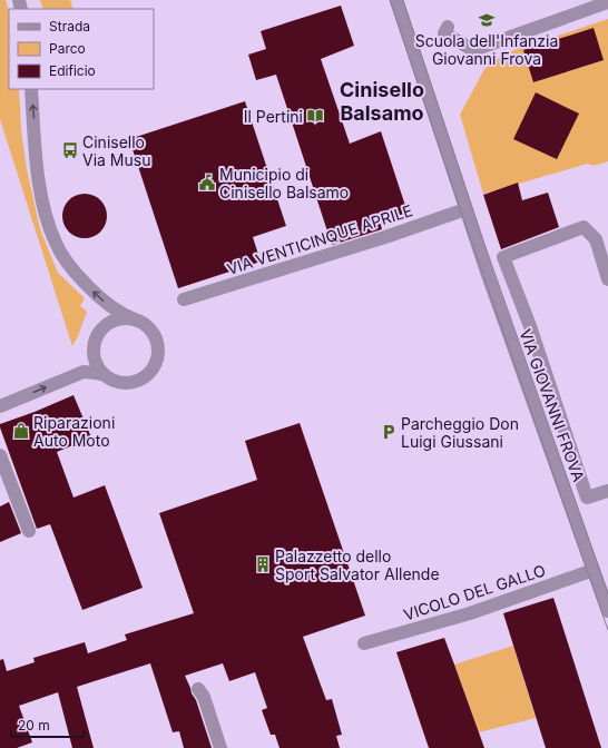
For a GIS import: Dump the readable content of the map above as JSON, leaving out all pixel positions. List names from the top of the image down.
{
  "streets": {
    "street": ["VIA VENTICINQUE APRILE", "VIA GIOVANNI FROVA", "VICOLO DEL GALLO"]
  },
  "crossings": [
    ["VIA VENTICINQUE APRILE", "VIA GIOVANNI FROVA"],
    ["VIA GIOVANNI FROVA", "VICOLO DEL GALLO"]
  ],
  "districts": ["Cinisello Balsamo"],
  "places": {
    "school or university": ["Scuola dell'Infanzia Giovanni Frova"],
    "library": ["Il Pertini"],
    "bus stop": ["Cinisello Via Musu"],
    "public building": ["Municipio di Cinisello Balsamo"],
    "shop": ["Riparazioni Auto Moto"],
    "parking": ["Parcheggio Don Luigi Giussani"],
    "building": ["Palazzetto dello Sport Salvator Allende"]
  },
  "legend": ["Strada", "Parco", "Edificio"],
  "scale_bar": "20 m"
}
